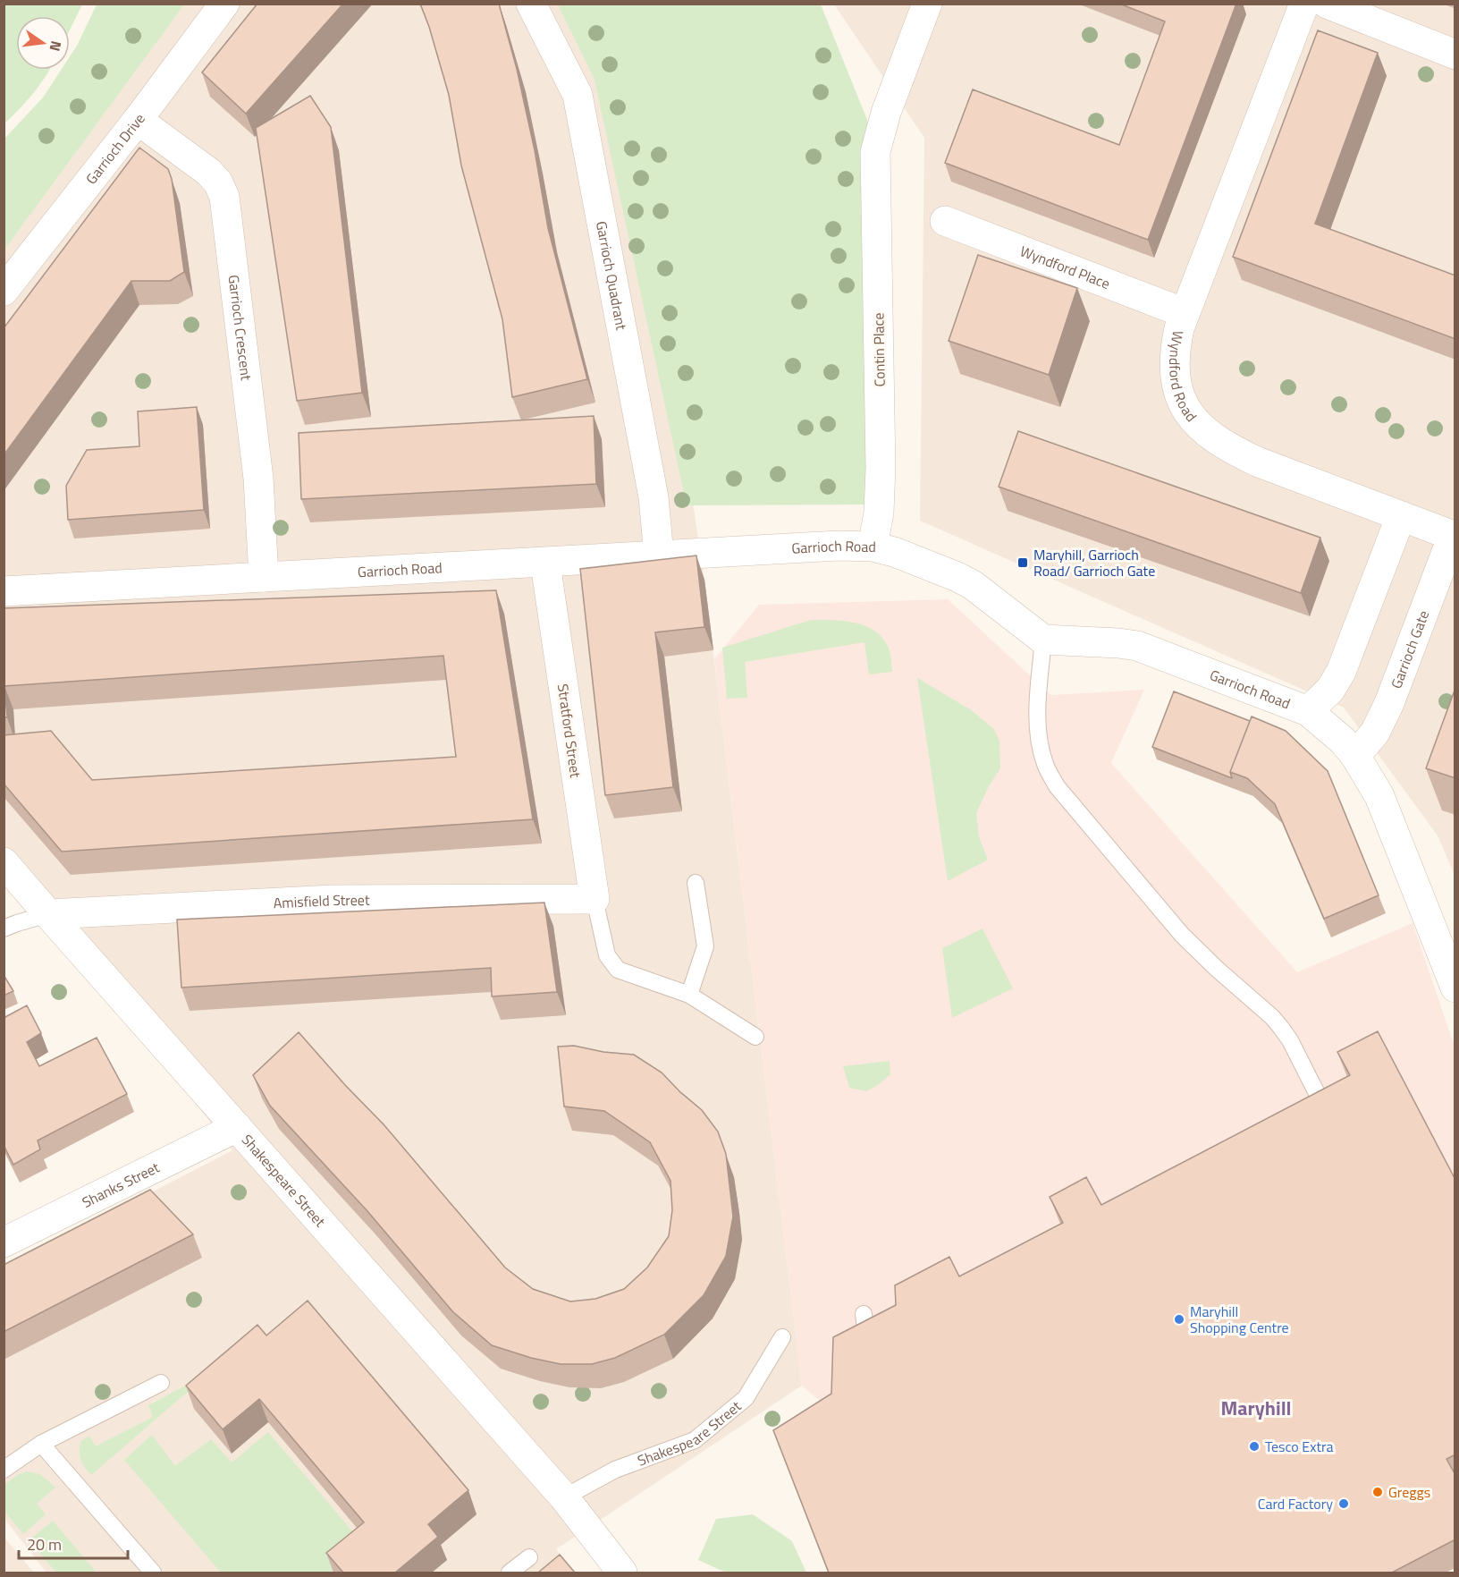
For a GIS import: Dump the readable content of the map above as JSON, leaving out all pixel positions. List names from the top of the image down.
{
  "streets": {
    "street": [
      "Garrioch Drive",
      "Wyndford Place",
      "Garrioch Quadrant",
      "Garrioch Crescent",
      "Contin Place",
      "Wyndford Road",
      "Garrioch Road",
      "Garrioch Gate",
      "Stratford Street",
      "Amisfield Street",
      "Shakespeare Street",
      "Shanks Street"
    ]
  },
  "crossings": [
    ["Garrioch Drive", "Garrioch Crescent"],
    ["Wyndford Place", "Wyndford Road"],
    ["Garrioch Quadrant", "Garrioch Road"],
    ["Garrioch Crescent", "Garrioch Road"],
    ["Contin Place", "Garrioch Road"],
    ["Wyndford Road", "Garrioch Gate"],
    ["Garrioch Road", "Garrioch Gate"],
    ["Garrioch Road", "Stratford Street"],
    ["Stratford Street", "Amisfield Street"],
    ["Amisfield Street", "Shakespeare Street"],
    ["Shakespeare Street", "Shanks Street"]
  ],
  "districts": ["Maryhill"],
  "places": {
    "transit": ["Maryhill, Garrioch Road/ Garrioch Gate"],
    "other": [
      "Maryhill Shopping Centre",
      "Tesco Extra",
      "Greggs",
      "Card Factory"
    ]
  },
  "scale_bar": "20 m",
  "north": "right"
}
